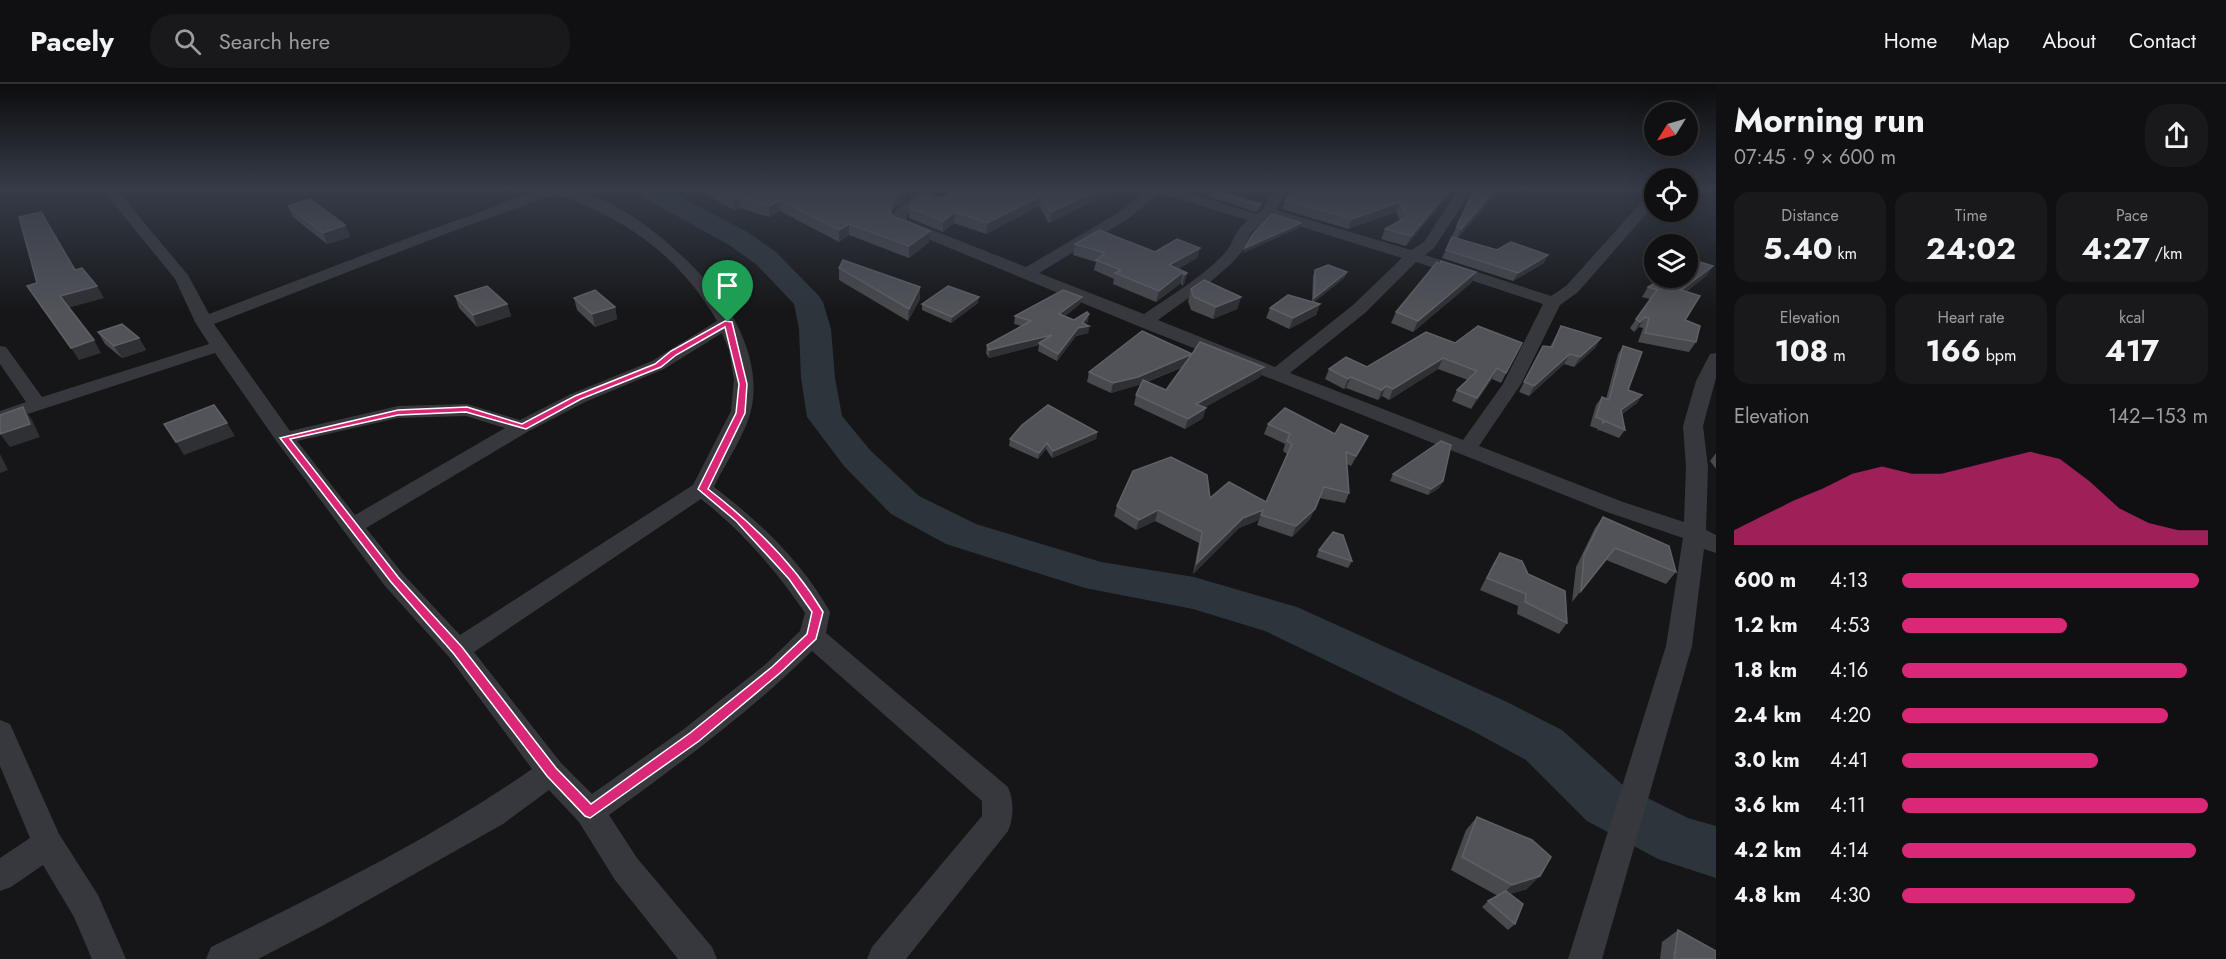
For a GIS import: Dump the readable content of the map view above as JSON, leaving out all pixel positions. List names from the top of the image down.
{
  "north": "bottom left",
  "page": {
    "header": "Pacely",
    "search": "Search here",
    "nav": [
      "Home",
      "Map",
      "About",
      "Contact"
    ],
    "heading": ["Morning run", "07:45 · 9 × 600 m"],
    "stats": [
      ["Distance", "5.40 km"],
      ["Time", "24:02"],
      ["Pace", "4:27 /km"],
      ["Elevation", "108 m"],
      ["Heart rate", "166 bpm"],
      ["kcal", "417"]
    ],
    "chart": ["Elevation", "142–153 m"],
    "list": [
      {
        "name": "600 m",
        "note": "4:13"
      },
      {
        "name": "1.2 km",
        "note": "4:53"
      },
      {
        "name": "1.8 km",
        "note": "4:16"
      },
      {
        "name": "2.4 km",
        "note": "4:20"
      },
      {
        "name": "3.0 km",
        "note": "4:41"
      },
      {
        "name": "3.6 km",
        "note": "4:11"
      },
      {
        "name": "4.2 km",
        "note": "4:14"
      },
      {
        "name": "4.8 km",
        "note": "4:30"
      }
    ]
  }
}
